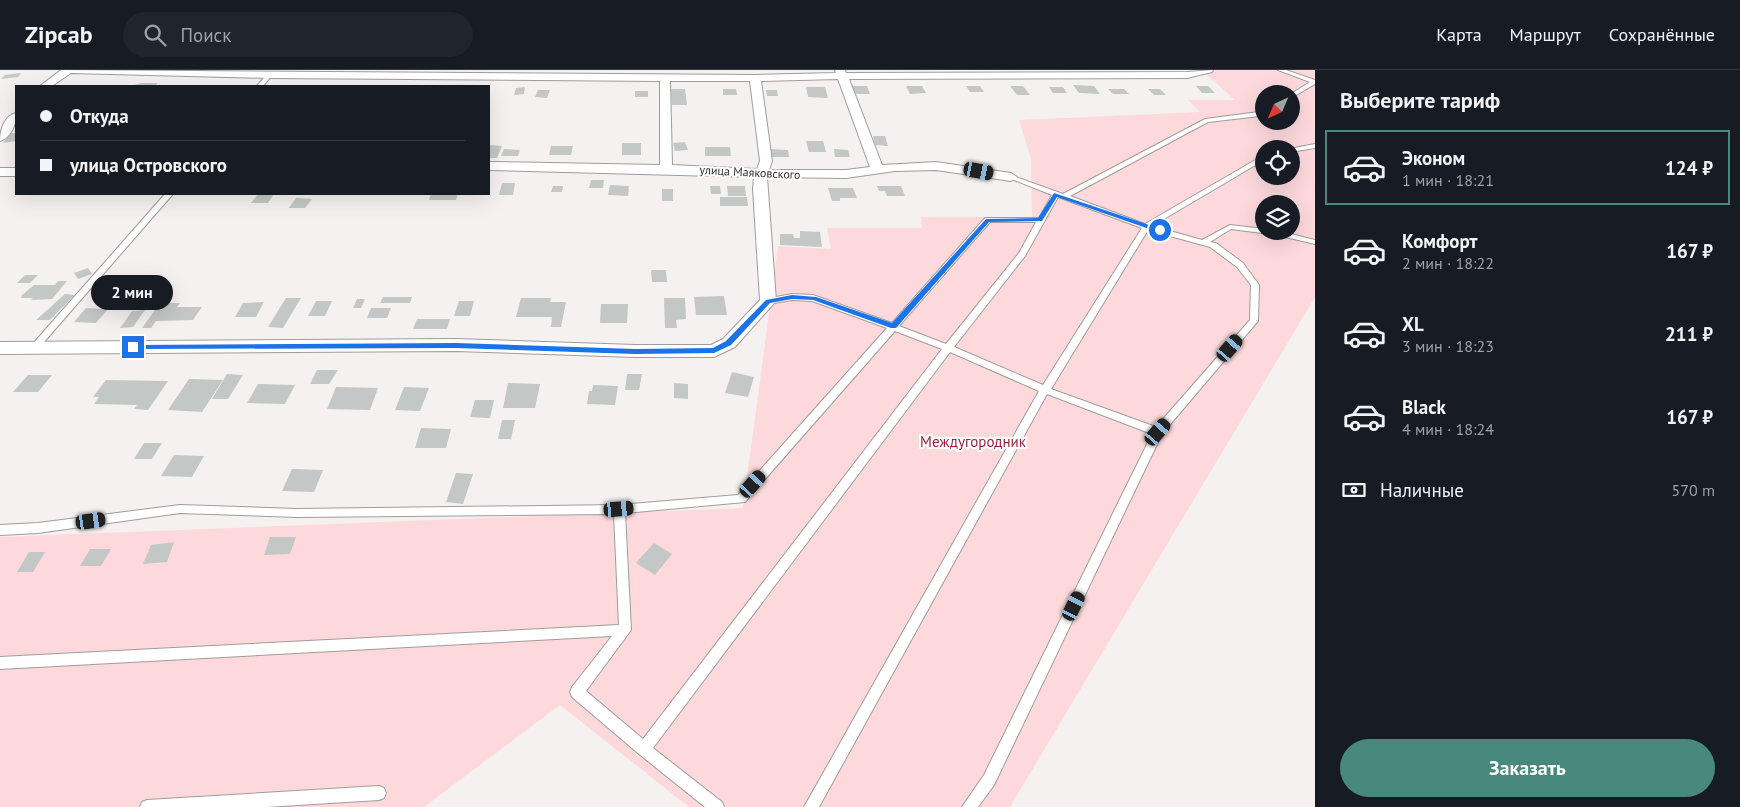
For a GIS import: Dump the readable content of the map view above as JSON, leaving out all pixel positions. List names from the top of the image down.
{
  "streets": {
    "street": ["улица Маяковского"]
  },
  "parks": ["Междугородник"],
  "north": "bottom left",
  "page": {
    "header": "Zipcab",
    "search": "Поиск",
    "nav": ["Карта", "Маршрут", "Сохранённые"],
    "heading": "Выберите тариф",
    "banner": ["Откуда", "улица Островского"],
    "list": [
      {
        "name": "Эконом",
        "note": "1 мин · 18:21",
        "value": "124 ₽"
      },
      {
        "name": "Комфорт",
        "note": "2 мин · 18:22",
        "value": "167 ₽"
      },
      {
        "name": "XL",
        "note": "3 мин · 18:23",
        "value": "211 ₽"
      },
      {
        "name": "Black",
        "note": "4 мин · 18:24",
        "value": "167 ₽"
      }
    ],
    "bubble": "2 мин",
    "pay": ["Наличные", "570 m"],
    "buttons": "Заказать"
  }
}
